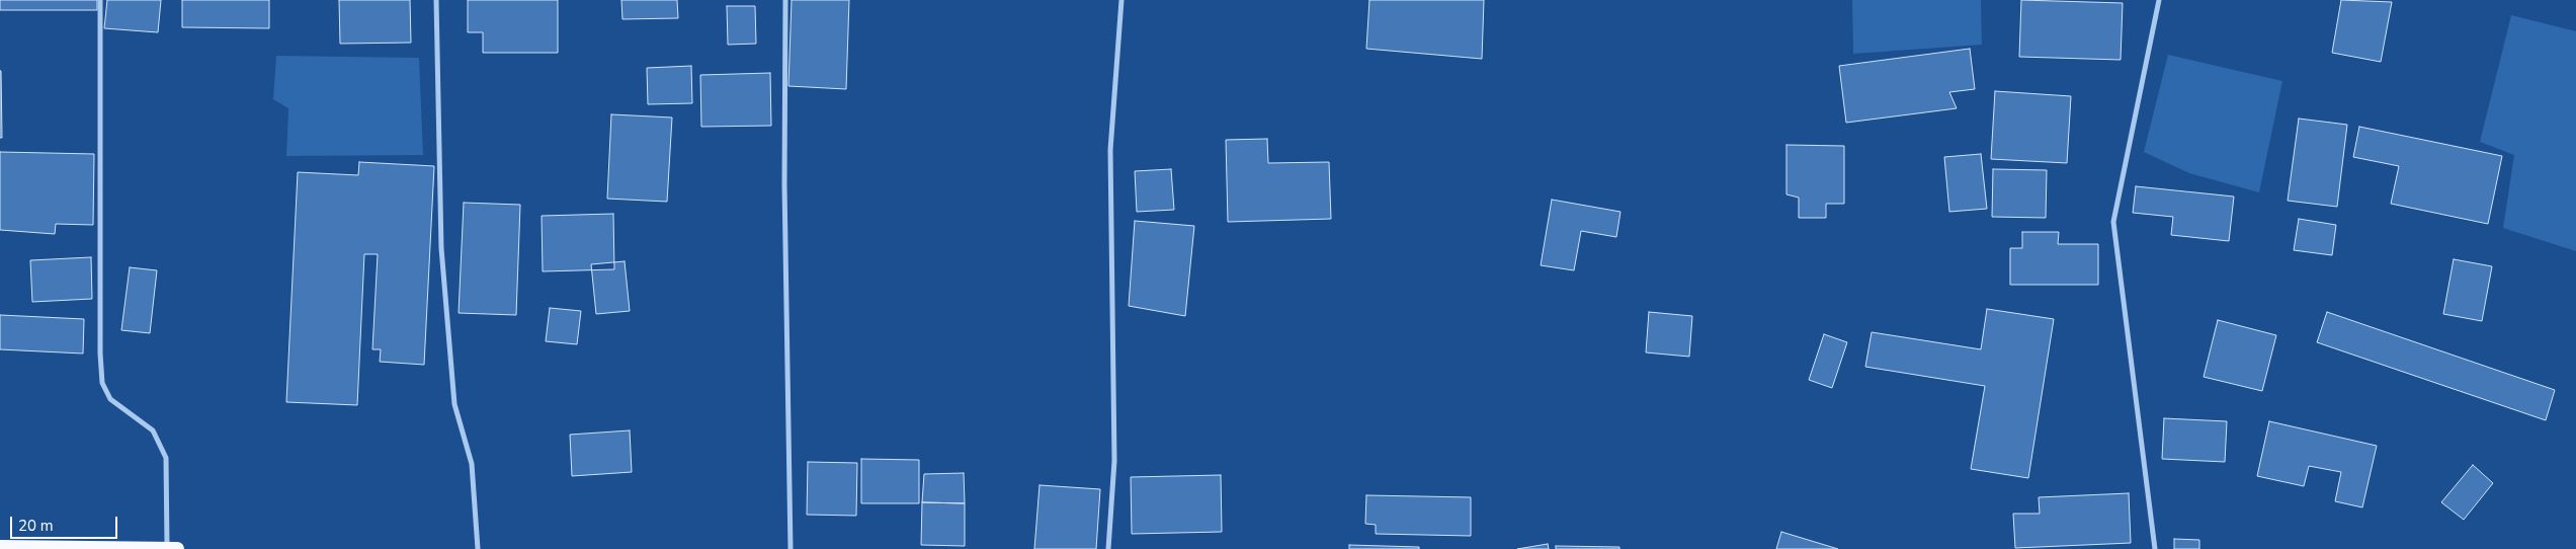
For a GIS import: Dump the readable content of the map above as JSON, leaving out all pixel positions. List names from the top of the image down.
{
  "scale_bar": "20 m"
}
